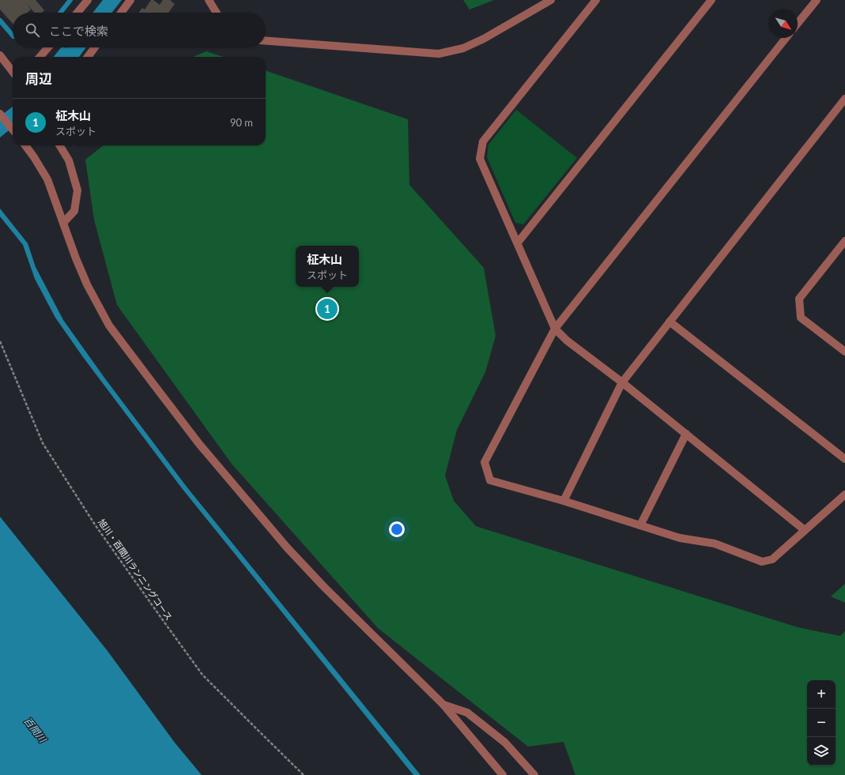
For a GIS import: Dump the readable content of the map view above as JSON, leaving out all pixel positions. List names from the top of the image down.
{
  "streets": {
    "path": ["旭川・百間川ランニングコース"]
  },
  "water": ["百間川"],
  "north": "bottom right",
  "page": {
    "search": "ここで検索",
    "heading": "周辺",
    "list": [
      {
        "mark": "1",
        "name": "柾木山",
        "note": "スポット",
        "value": "90 m"
      }
    ],
    "popup": ["柾木山", "スポット"],
    "pins": "1",
    "map_buttons": ["+", "−"]
  }
}
